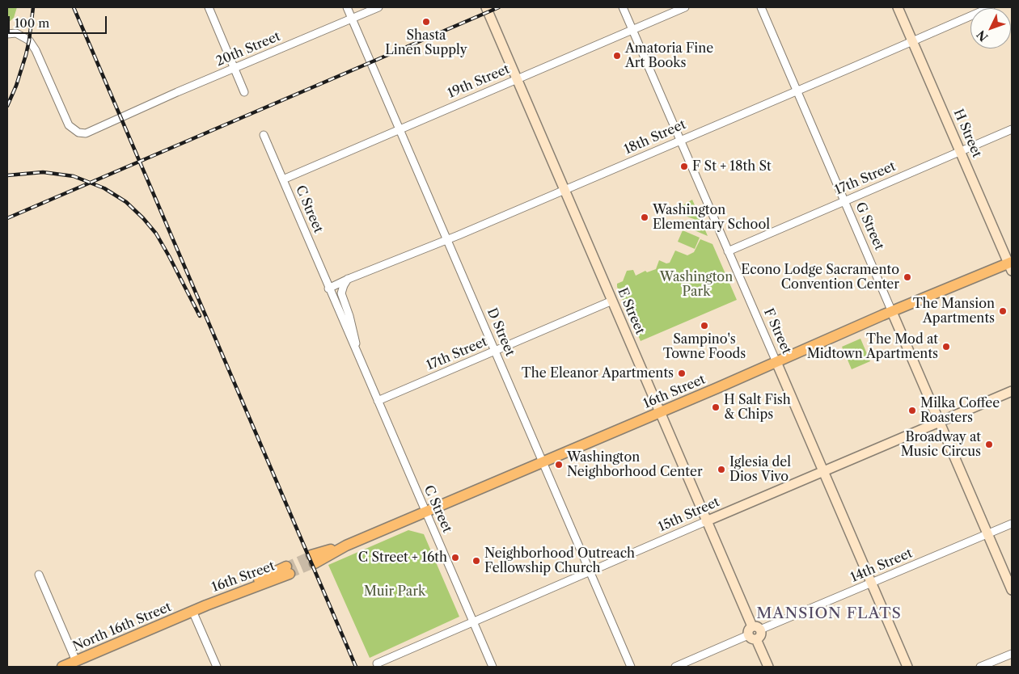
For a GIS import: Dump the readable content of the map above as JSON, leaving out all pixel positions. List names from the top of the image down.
{
  "streets": {
    "main road": ["16th Street", "North 16th Street"],
    "street": [
      "20th Street",
      "19th Street",
      "H Street",
      "18th Street",
      "17th Street",
      "C Street",
      "G Street",
      "E Street",
      "F Street",
      "D Street",
      "15th Street",
      "14th Street"
    ]
  },
  "crossings": [
    ["20th Street", "D Street"],
    ["19th Street", "C Street"],
    ["19th Street", "E Street"],
    ["19th Street", "F Street"],
    ["19th Street", "D Street"],
    ["H Street", "18th Street"],
    ["H Street", "17th Street"],
    ["H Street", "16th Street"],
    ["18th Street", "C Street"],
    ["18th Street", "G Street"],
    ["18th Street", "E Street"],
    ["18th Street", "F Street"],
    ["18th Street", "D Street"],
    ["17th Street", "C Street"],
    ["17th Street", "G Street"],
    ["17th Street", "E Street"],
    ["17th Street", "F Street"],
    ["17th Street", "D Street"],
    ["C Street", "16th Street"],
    ["C Street", "15th Street"],
    ["G Street", "16th Street"],
    ["G Street", "15th Street"],
    ["G Street", "14th Street"],
    ["E Street", "16th Street"],
    ["E Street", "15th Street"],
    ["E Street", "14th Street"],
    ["F Street", "16th Street"],
    ["F Street", "15th Street"],
    ["F Street", "14th Street"],
    ["D Street", "16th Street"],
    ["D Street", "15th Street"],
    ["16th Street", "North 16th Street"]
  ],
  "districts": ["MANSION FLATS"],
  "parks": ["Washington Park", "Muir Park"],
  "places": [
    "Shasta Linen Supply",
    "Amatoria Fine Art Books",
    "F St + 18th St",
    "Washington Elementary School",
    "Econo Lodge Sacramento Convention Center",
    "The Mansion Apartments",
    "Sampino's Towne Foods",
    "The Mod at Midtown Apartments",
    "The Eleanor Apartments",
    "H Salt Fish & Chips",
    "Milka Coffee Roasters",
    "Broadway at Music Circus",
    "Washington Neighborhood Center",
    "Iglesia del Dios Vivo",
    "C Street + 16th",
    "Neighborhood Outreach Fellowship Church"
  ],
  "scale_bar": "100 m",
  "north": "bottom left"
}
